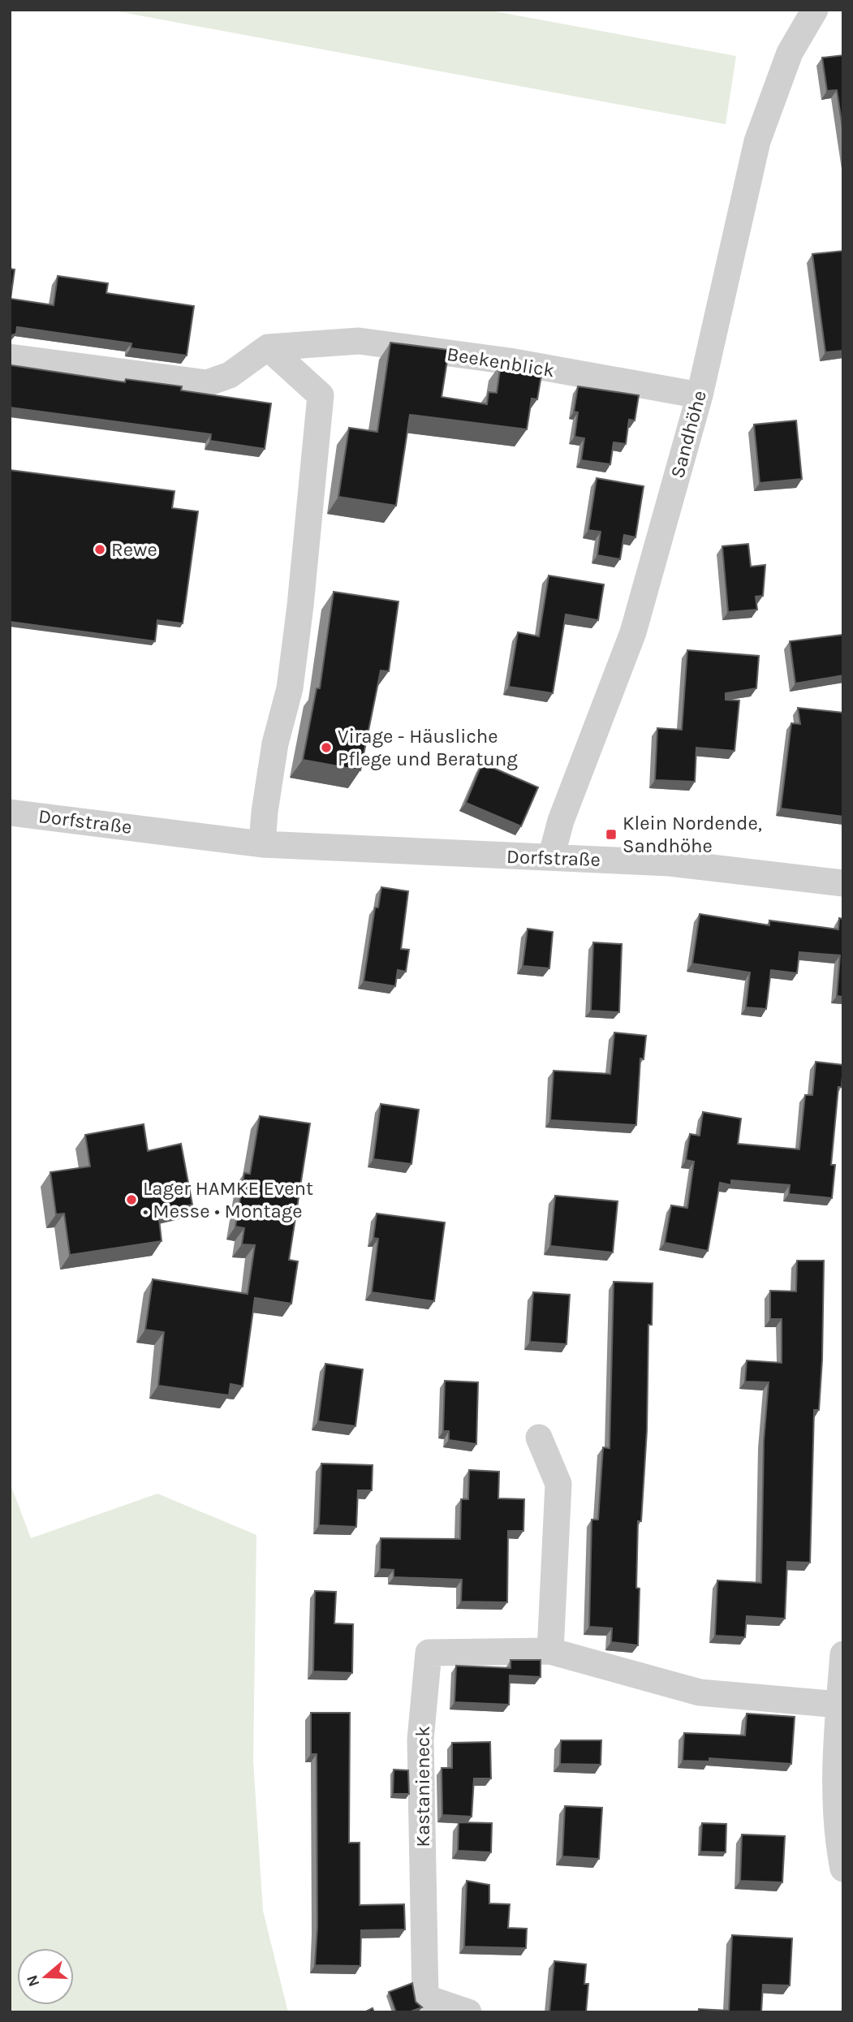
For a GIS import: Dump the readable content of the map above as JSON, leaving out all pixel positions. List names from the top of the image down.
{
  "streets": {
    "street": [
      "Beekenblick",
      "Sandhöhe",
      "Dorfstraße",
      "Kastanieneck"
    ]
  },
  "crossings": [
    ["Beekenblick", "Sandhöhe"],
    ["Sandhöhe", "Dorfstraße"]
  ],
  "places": {
    "other": ["Rewe", "Virage - Häusliche Pflege und Beratung", "Lager HAMKE Event • Messe • Montage"],
    "transit": ["Klein Nordende, Sandhöhe"]
  },
  "north": "left"
}
